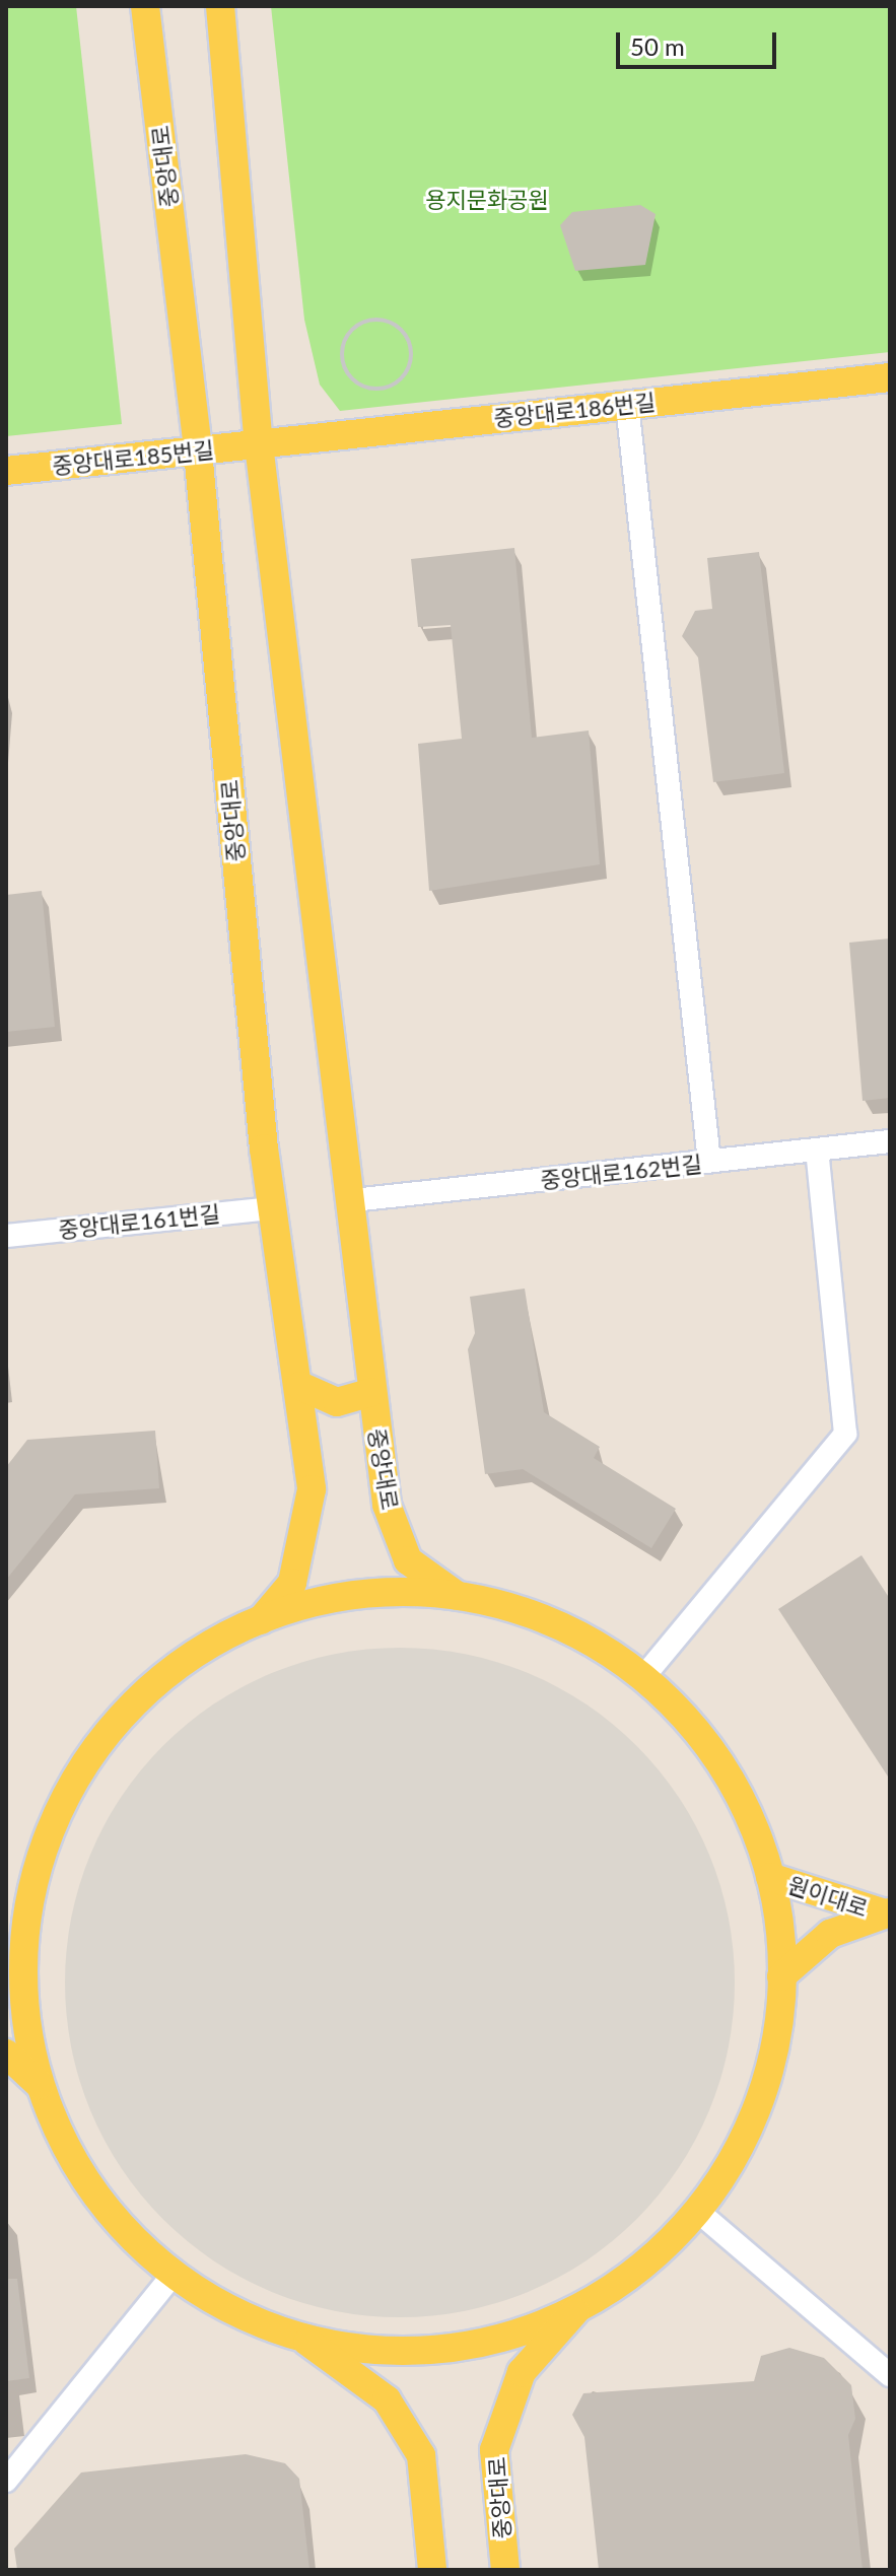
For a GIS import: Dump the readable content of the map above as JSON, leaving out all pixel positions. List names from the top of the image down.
{
  "streets": {
    "main road": [
      "중앙대로",
      "중앙대로186번길",
      "중앙대로185번길",
      "원이대로"
    ],
    "street": ["중앙대로162번길", "중앙대로161번길"]
  },
  "crossings": [
    ["중앙대로", "중앙대로186번길"],
    ["중앙대로", "중앙대로185번길"],
    ["중앙대로", "중앙대로162번길"],
    ["중앙대로", "중앙대로161번길"],
    ["중앙대로186번길", "중앙대로185번길"]
  ],
  "parks": ["용지문화공원"],
  "scale_bar": "50 m"
}
